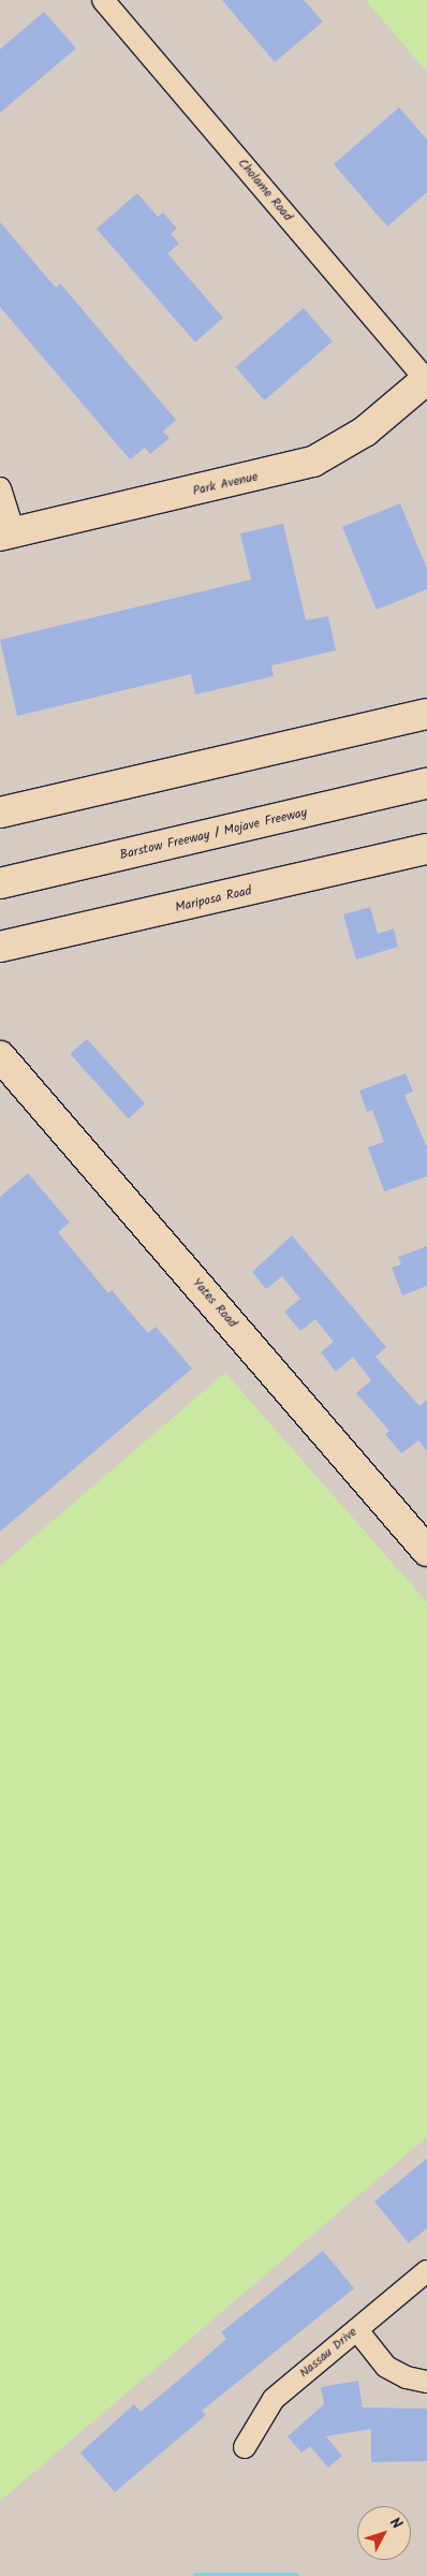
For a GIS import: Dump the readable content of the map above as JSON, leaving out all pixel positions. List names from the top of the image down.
{
  "streets": {
    "main road": [
      "Park Avenue",
      "Barstow Freeway / Mojave Freeway",
      "Mariposa Road",
      "Yates Road"
    ],
    "street": ["Cholame Road", "Nassau Drive"]
  },
  "crossings": [
    ["Cholame Road", "Park Avenue"]
  ],
  "north": "top right"
}
